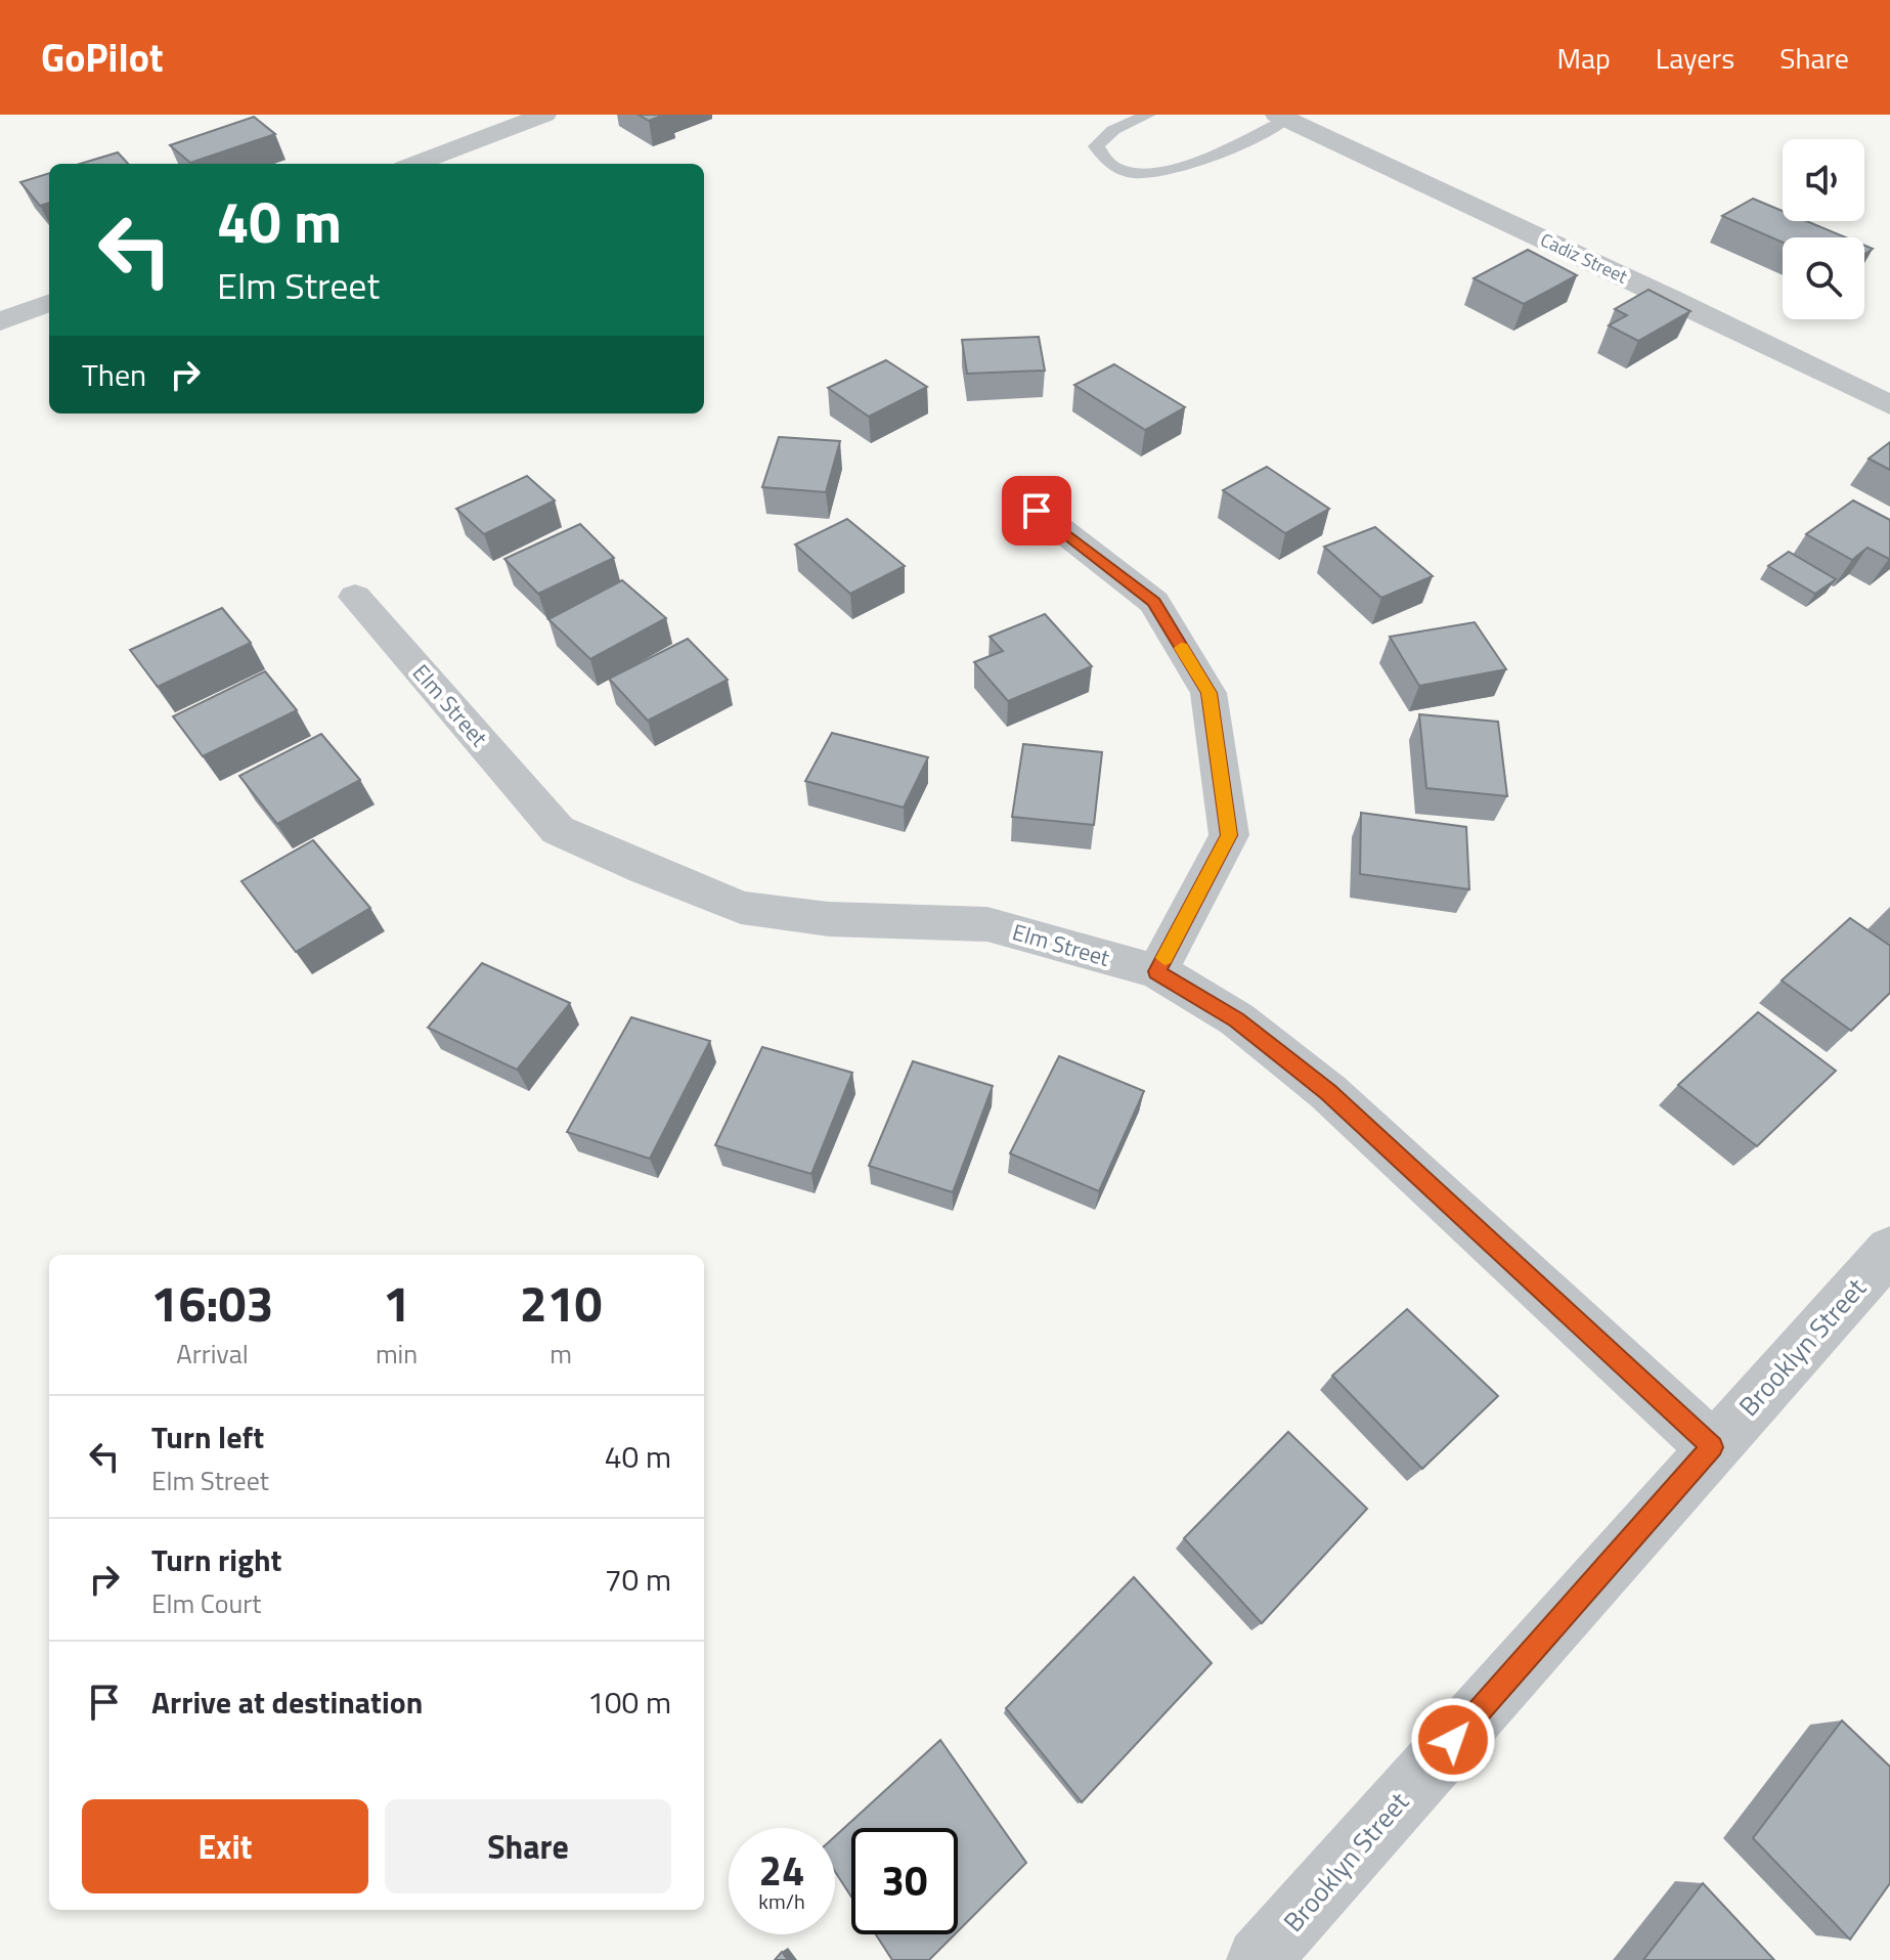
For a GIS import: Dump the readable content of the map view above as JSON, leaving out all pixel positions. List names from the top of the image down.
{
  "streets": {
    "street": ["Cadiz Street", "Elm Street", "Brooklyn Street"]
  },
  "crossings": [
    ["Elm Street", "Brooklyn Street"]
  ],
  "page": {
    "header": "GoPilot",
    "nav": ["Map", "Layers", "Share"],
    "turn": ["40 m", "Elm Street"],
    "then": "Then",
    "eta": [
      "16:03",
      "Arrival",
      "1",
      "min",
      "210",
      "m"
    ],
    "list": [
      {
        "name": "Turn left",
        "note": "Elm Street",
        "value": "40 m"
      },
      {
        "name": "Turn right",
        "note": "Elm Court",
        "value": "70 m"
      },
      {
        "name": "Arrive at destination",
        "value": "100 m"
      }
    ],
    "buttons": ["Exit", "Share"],
    "speed": "24 km/h",
    "limit": "30"
  }
}
